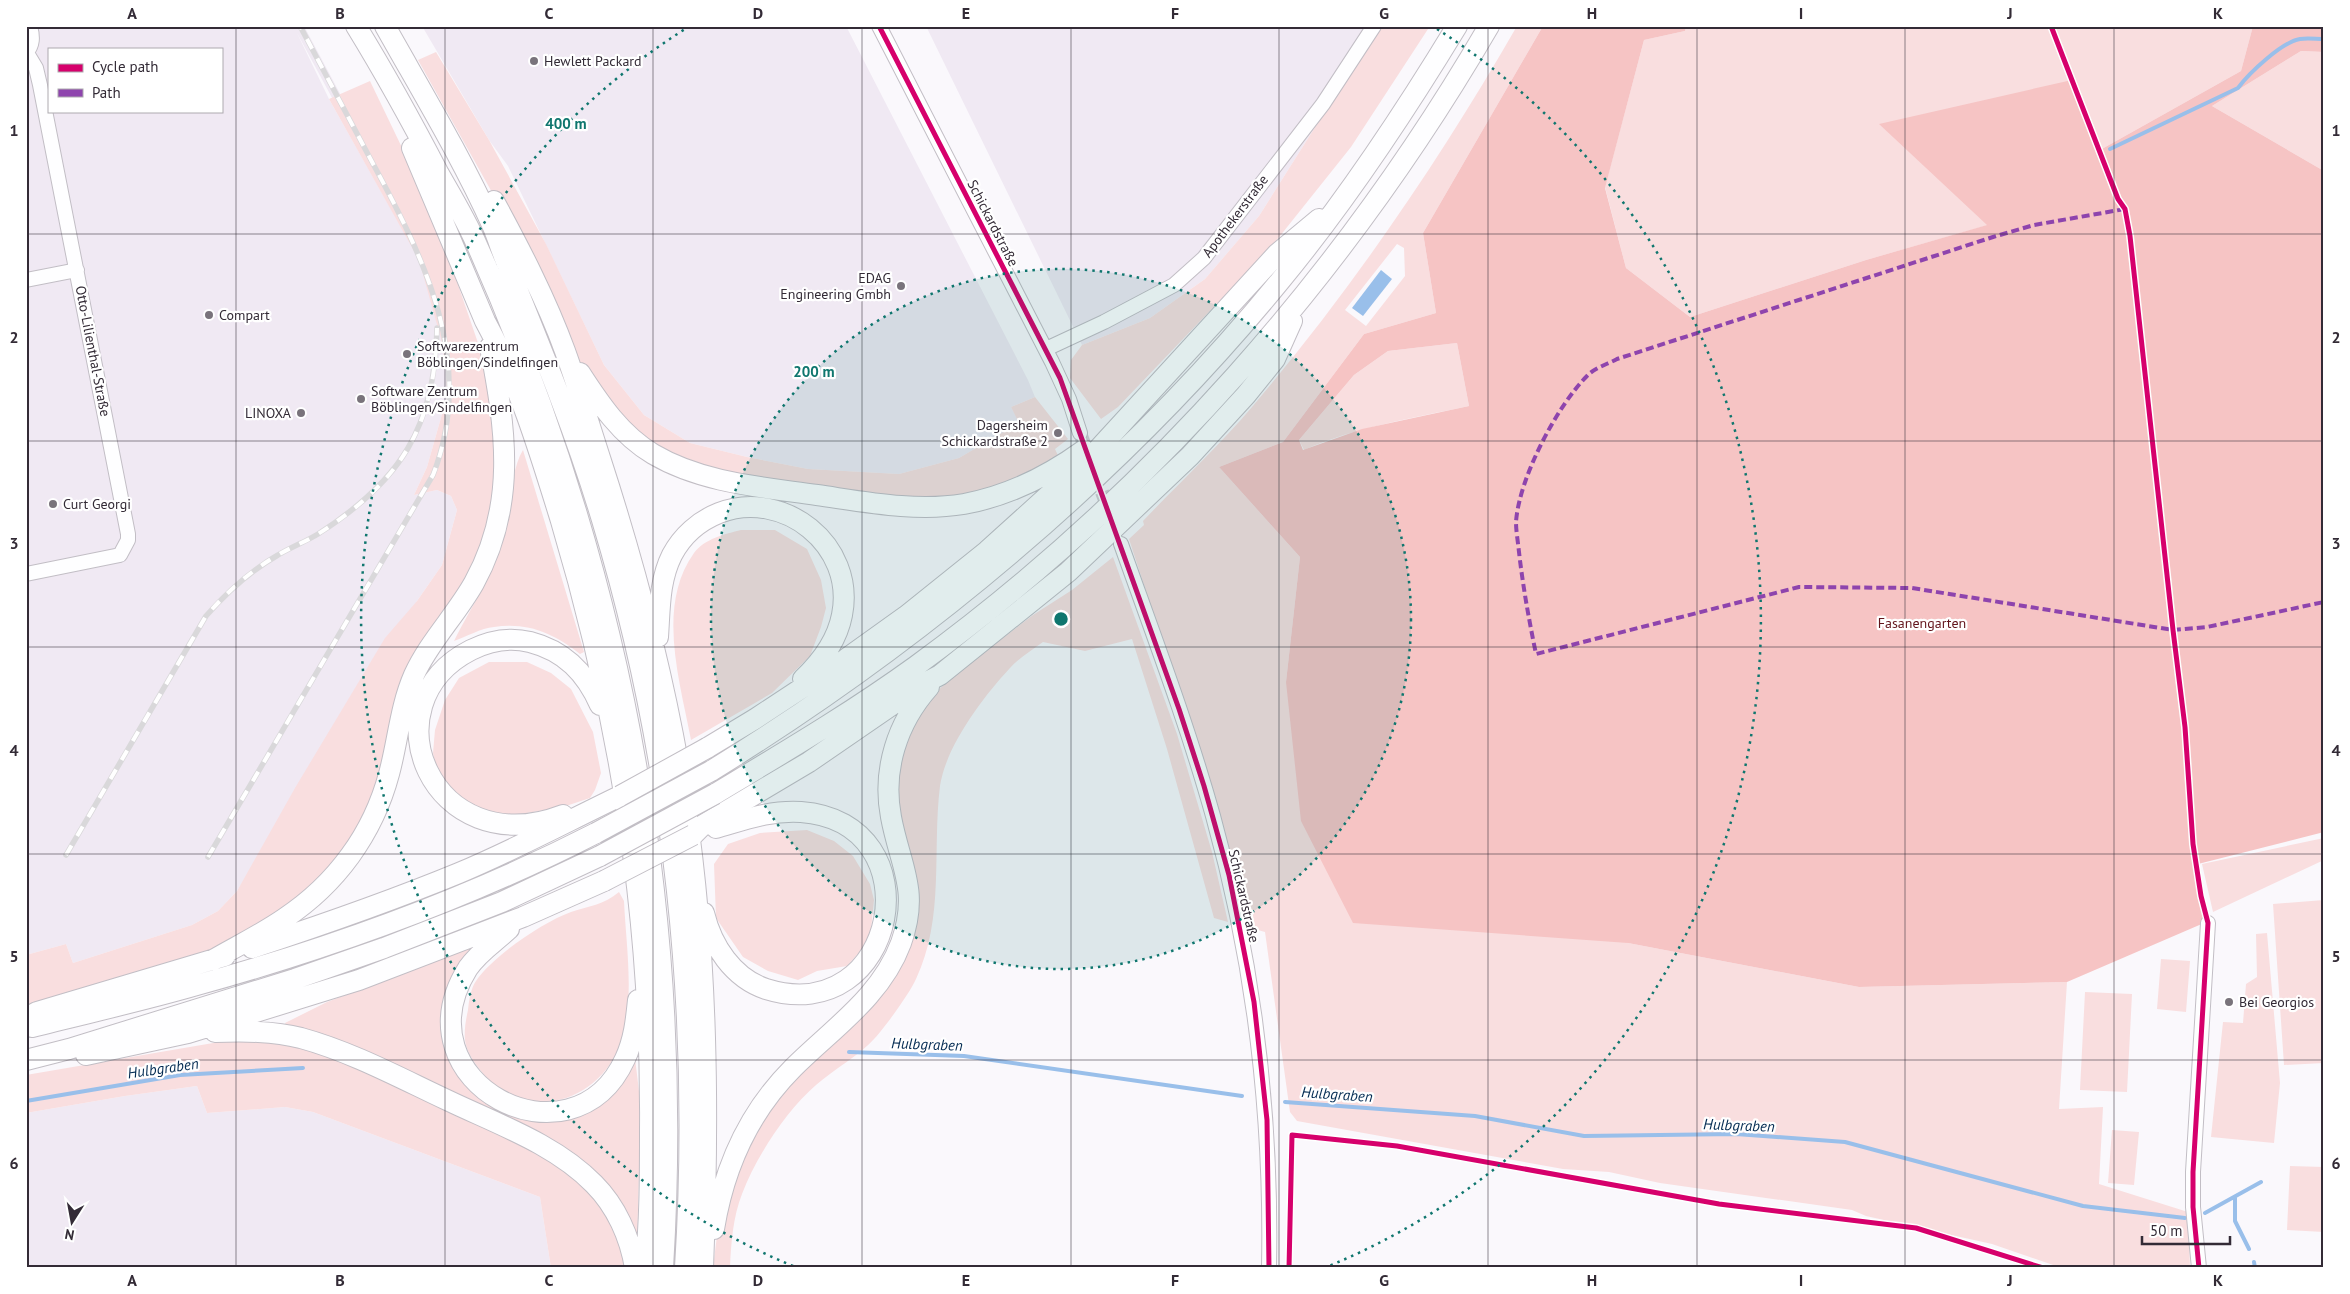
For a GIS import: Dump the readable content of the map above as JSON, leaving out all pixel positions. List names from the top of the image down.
{
  "streets": {
    "street": ["Apothekerstraße", "Schickardstraße", "Otto-Lilienthal-Straße"]
  },
  "crossings": [
    ["Apothekerstraße", "Schickardstraße"]
  ],
  "water": ["Hulbgraben"],
  "parks": ["Fasanengarten"],
  "places": [
    "Hewlett Packard",
    "EDAG Engineering Gmbh",
    "Compart",
    "Softwarezentrum Böblingen/Sindelfingen",
    "Software Zentrum Böblingen/Sindelfingen",
    "LINOXA",
    "Dagersheim Schickardstraße 2",
    "Curt Georgi",
    "Bei Georgios"
  ],
  "legend": ["Cycle path", "Path"],
  "scale_bar": "50 m",
  "north": "bottom",
  "grid": {
    "columns": [
      "A",
      "B",
      "C",
      "D",
      "E",
      "F",
      "G",
      "H",
      "I",
      "J",
      "K"
    ],
    "rows": [
      "1",
      "2",
      "3",
      "4",
      "5",
      "6"
    ]
  },
  "rings": ["400 m", "200 m"]
}
